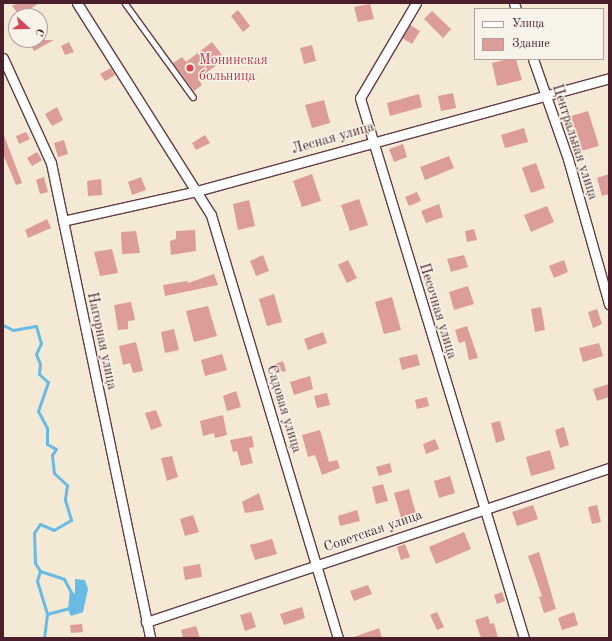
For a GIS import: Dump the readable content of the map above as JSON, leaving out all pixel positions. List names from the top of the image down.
{
  "streets": {
    "street": [
      "Лесная улица",
      "Центральная улица",
      "Песочная улица",
      "Нагорная улица",
      "Садовая улица",
      "Советская улица"
    ]
  },
  "crossings": [
    ["Лесная улица", "Центральная улица"],
    ["Лесная улица", "Песочная улица"],
    ["Лесная улица", "Нагорная улица"],
    ["Лесная улица", "Садовая улица"],
    ["Песочная улица", "Советская улица"],
    ["Нагорная улица", "Советская улица"],
    ["Садовая улица", "Советская улица"]
  ],
  "places": ["Монинская больница"],
  "legend": ["Улица", "Здание"],
  "north": "right"
}
